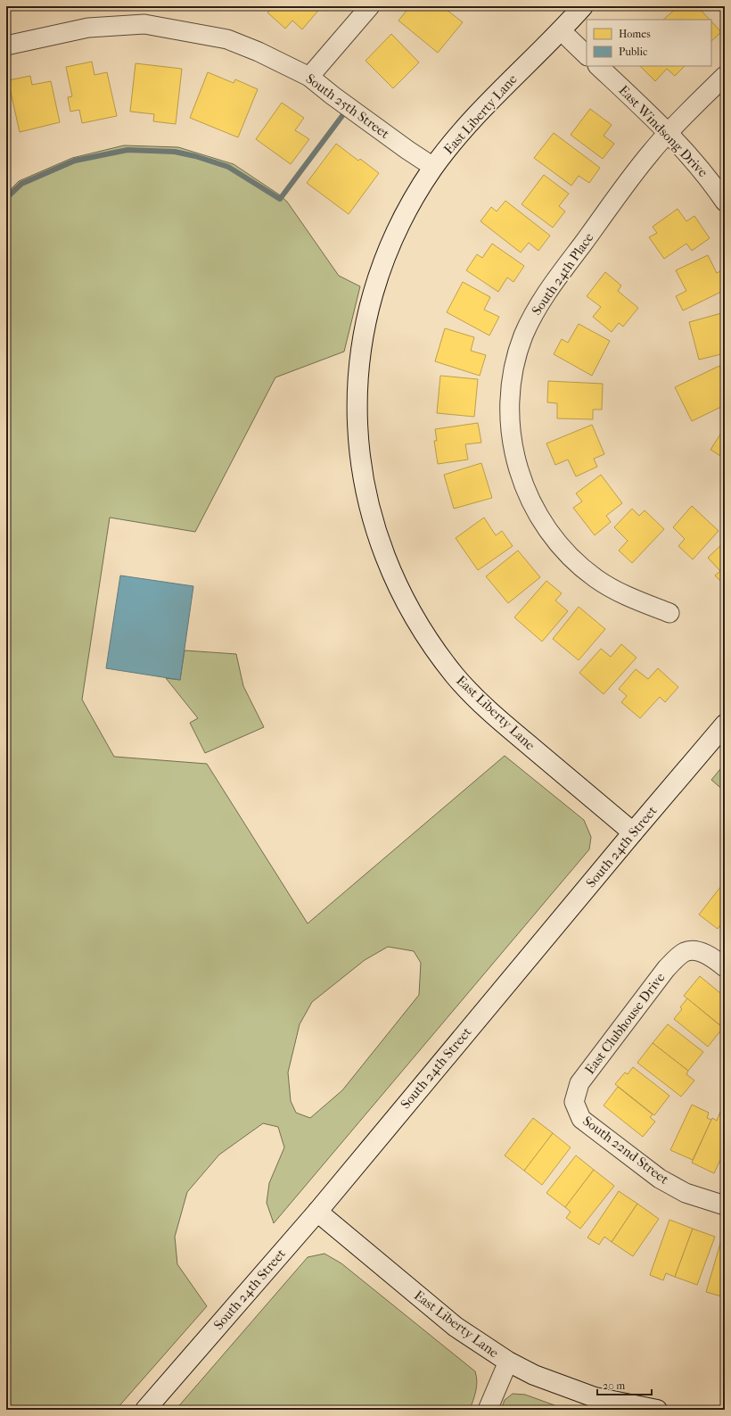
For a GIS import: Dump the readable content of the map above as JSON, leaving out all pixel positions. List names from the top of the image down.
{
  "streets": {
    "street": [
      "South 25th Street",
      "East Liberty Lane",
      "East Windsong Drive",
      "South 24th Place",
      "South 24th Street",
      "East Clubhouse Drive",
      "South 22nd Street"
    ]
  },
  "crossings": [
    ["South 25th Street", "East Liberty Lane"],
    ["East Liberty Lane", "South 24th Street"],
    ["East Windsong Drive", "South 24th Place"],
    ["East Clubhouse Drive", "South 22nd Street"]
  ],
  "legend": ["Homes", "Public"],
  "scale_bar": "20 m"
}
